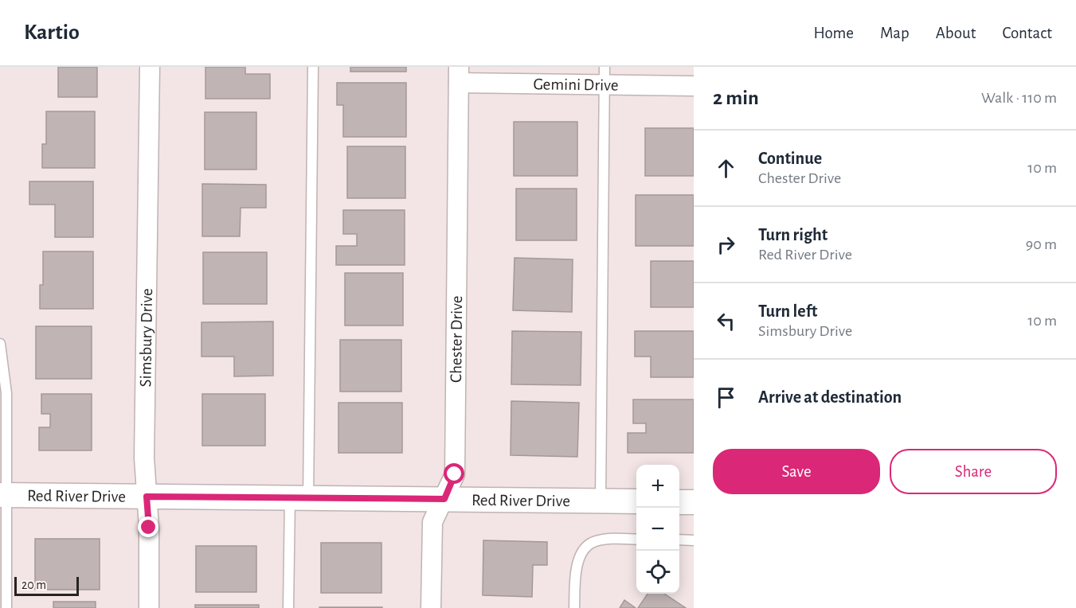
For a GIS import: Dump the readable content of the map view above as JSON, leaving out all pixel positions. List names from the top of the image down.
{
  "streets": {
    "street": [
      "Gemini Drive",
      "Simsbury Drive",
      "Chester Drive",
      "Red River Drive"
    ]
  },
  "crossings": [
    ["Gemini Drive", "Chester Drive"],
    ["Simsbury Drive", "Red River Drive"],
    ["Chester Drive", "Red River Drive"]
  ],
  "scale_bar": "20 m",
  "page": {
    "header": "Kartio",
    "nav": [
      "Home",
      "Map",
      "About",
      "Contact"
    ],
    "heading": ["2 min", "Walk · 110 m"],
    "list": [
      ["Continue", "Chester Drive", "10 m"],
      ["Turn right", "Red River Drive", "90 m"],
      ["Turn left", "Simsbury Drive", "10 m"],
      "Arrive at destination"
    ],
    "buttons": ["Save", "Share"],
    "map_buttons": ["+", "−"],
    "scale": "20 m"
  }
}
